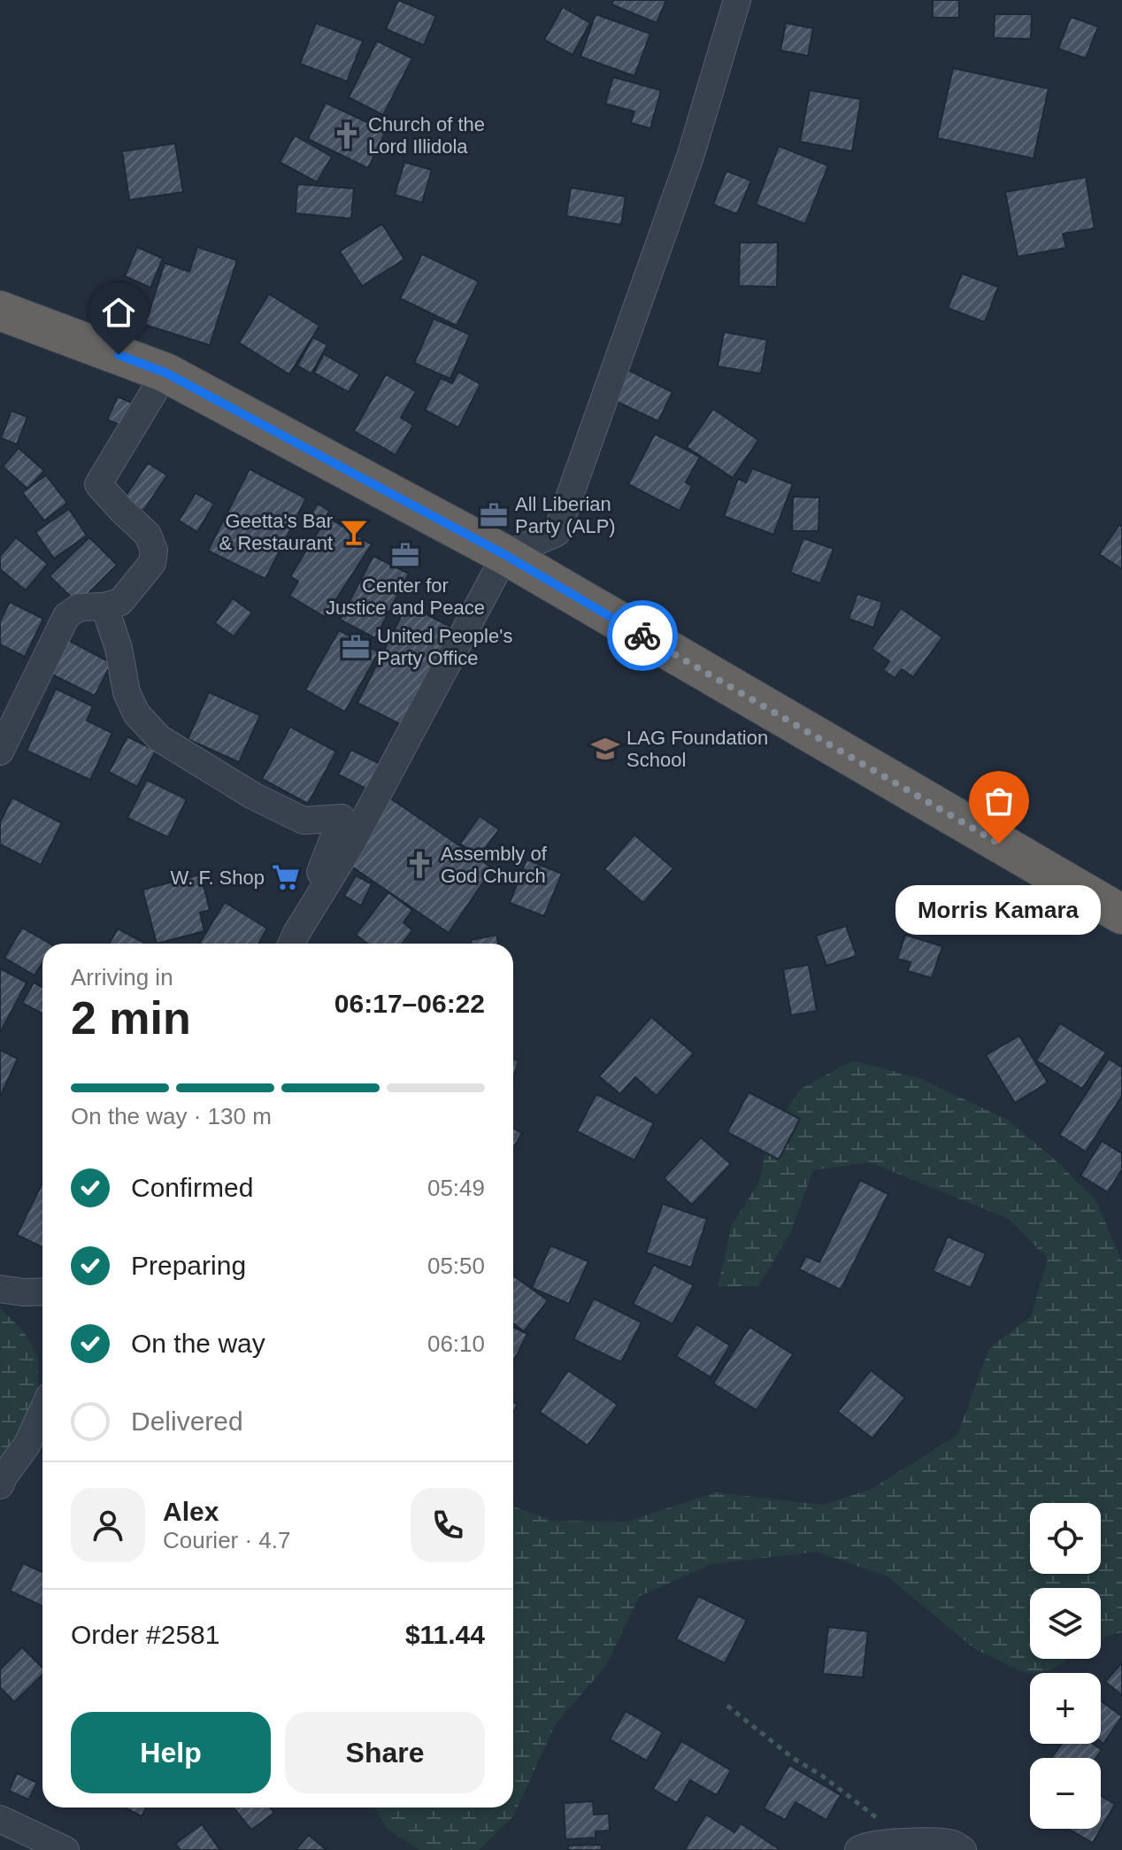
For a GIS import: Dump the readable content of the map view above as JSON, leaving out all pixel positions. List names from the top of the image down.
{
  "places": {
    "church": ["Church of the Lord Illidola", "Assembly of God Church"],
    "office": ["All Liberian Party (ALP)", "Center for Justice and Peace", "United People's Party Office"],
    "bar": ["Geetta's Bar & Restaurant"],
    "school or university": ["LAG Foundation School"],
    "other": ["Morris Kamara"],
    "supermarket": ["W. F. Shop"]
  },
  "page": {
    "bubble": "Morris Kamara",
    "heading": ["2 min", "Arriving in", "06:17–06:22"],
    "panel": [
      "Alex",
      "Courier · 4.7",
      "Order #2581",
      "$11.44"
    ],
    "bar": "On the way · 130 m",
    "list": [
      ["Confirmed", "05:49"],
      ["Preparing", "05:50"],
      ["On the way", "06:10"],
      "Delivered"
    ],
    "map_buttons": ["+", "−"],
    "buttons": ["Help", "Share"]
  }
}
